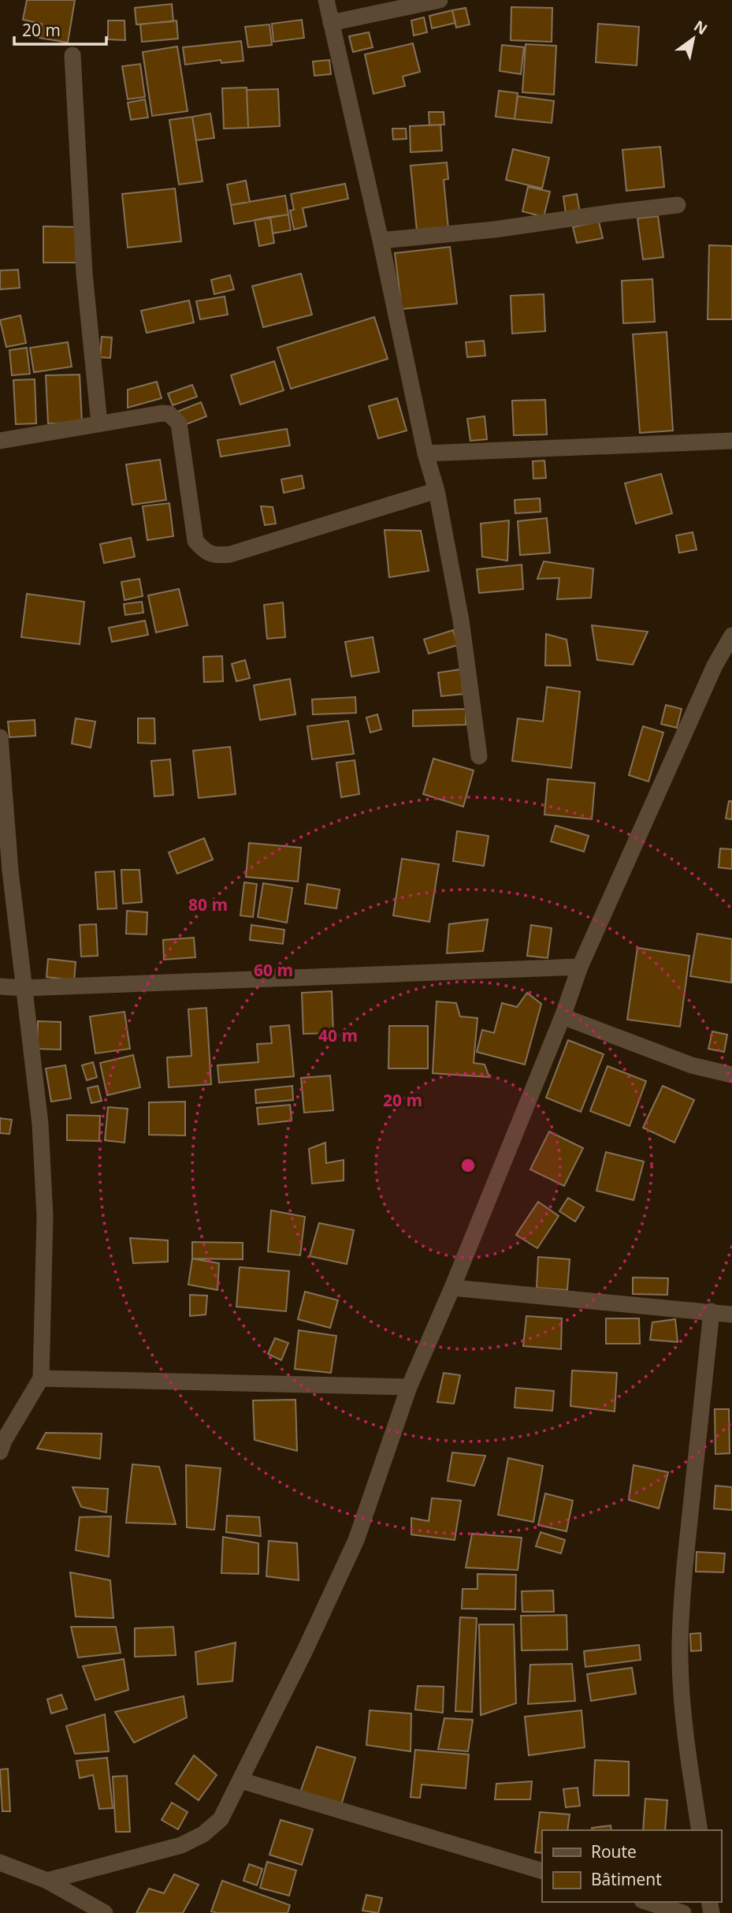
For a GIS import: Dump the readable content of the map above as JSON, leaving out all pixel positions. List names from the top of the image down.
{
  "legend": ["Route", "Bâtiment"],
  "scale_bar": "20 m",
  "north": "top right",
  "rings": [
    "80 m",
    "60 m",
    "40 m",
    "20 m"
  ]
}
